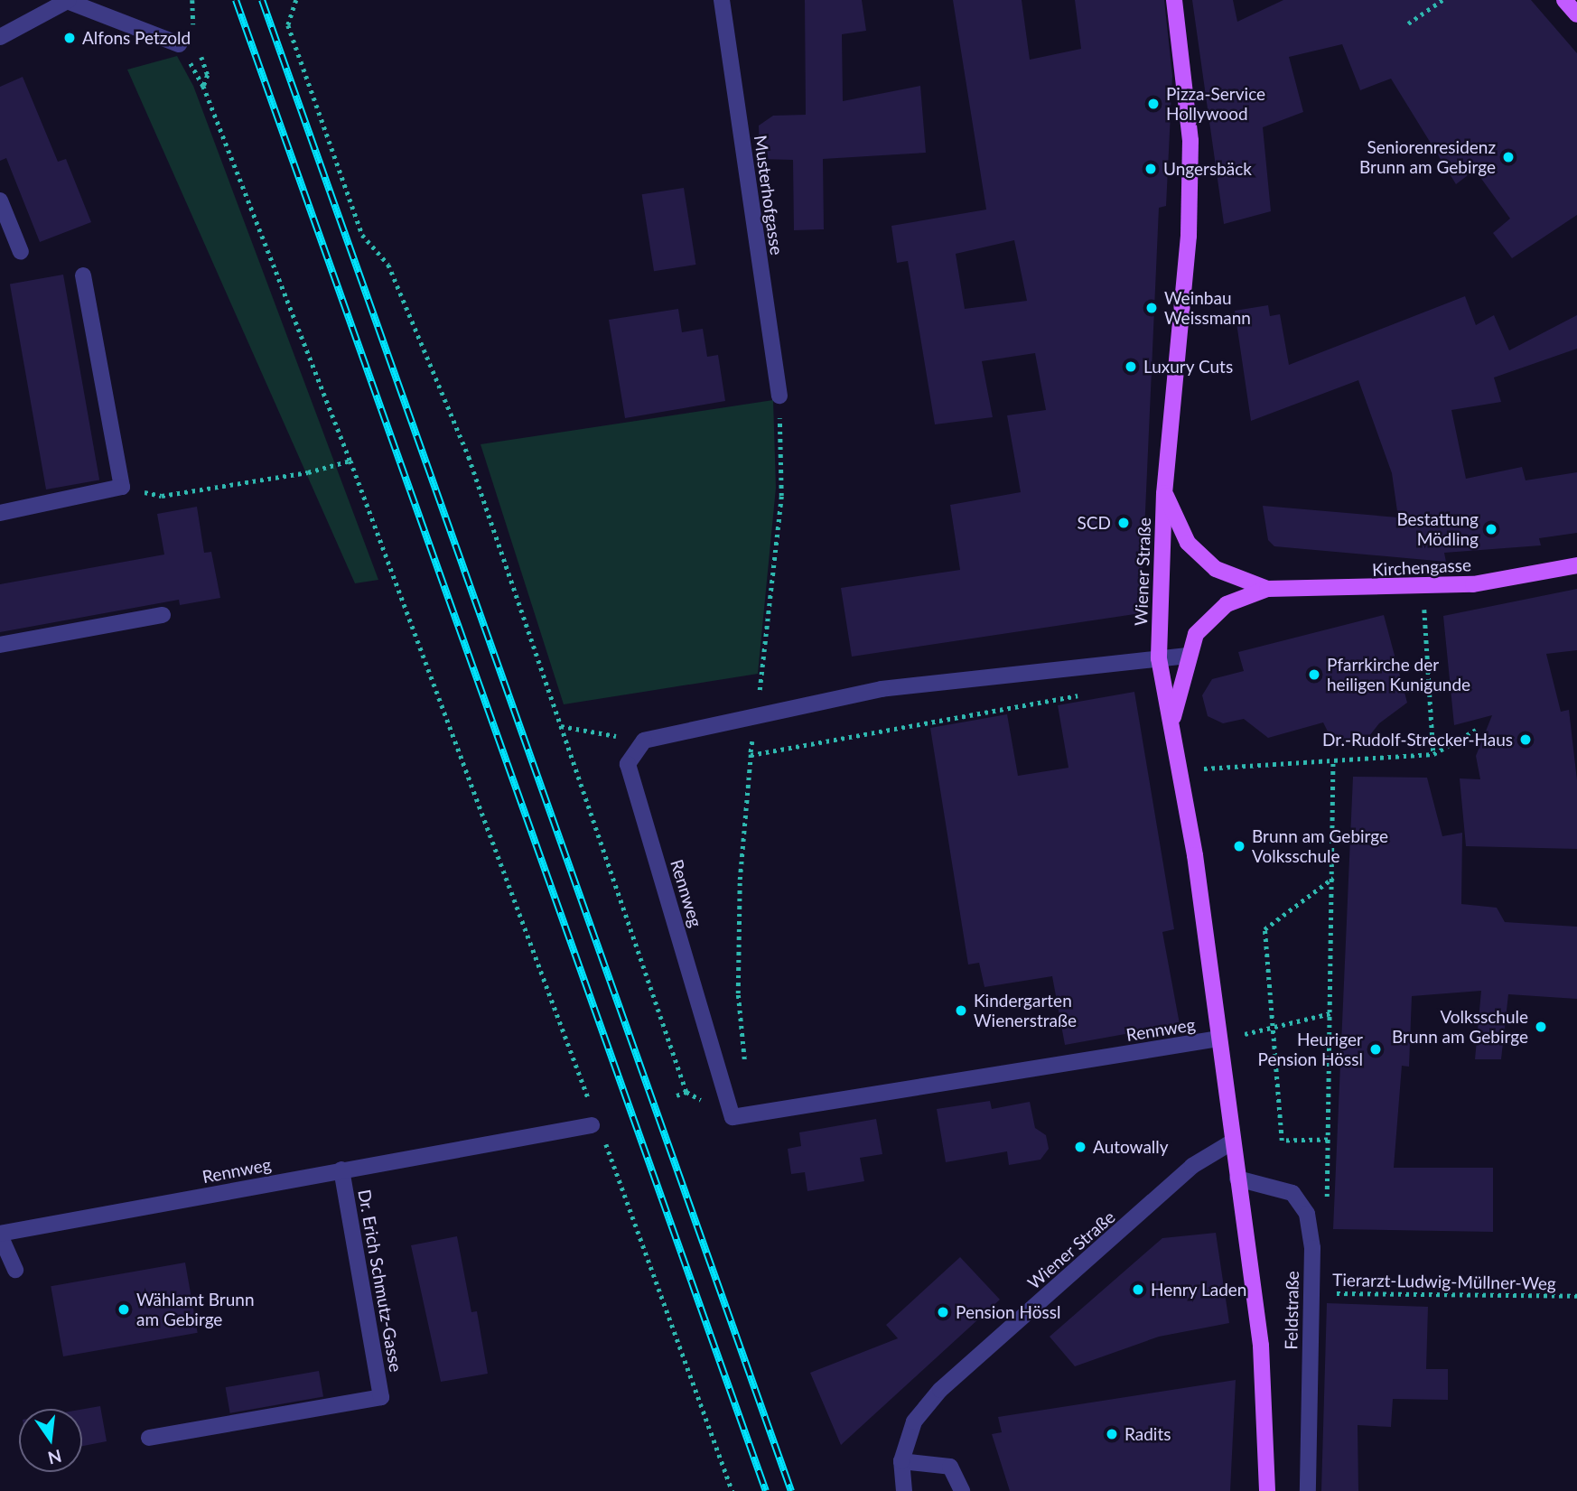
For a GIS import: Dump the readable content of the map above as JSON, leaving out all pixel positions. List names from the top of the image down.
{
  "streets": {
    "main road": ["Kirchengasse", "Wiener Straße"],
    "street": [
      "Musterhofgasse",
      "Rennweg",
      "Dr. Erich Schmutz-Gasse",
      "Feldstraße"
    ],
    "path": ["Tierarzt-Ludwig-Müllner-Weg"]
  },
  "crossings": [
    ["Kirchengasse", "Wiener Straße"],
    ["Wiener Straße", "Rennweg"],
    ["Wiener Straße", "Feldstraße"],
    ["Rennweg", "Dr. Erich Schmutz-Gasse"],
    ["Tierarzt-Ludwig-Müllner-Weg", "Feldstraße"]
  ],
  "places": [
    "Alfons Petzold",
    "Pizza-Service Hollywood",
    "Seniorenresidenz Brunn am Gebirge",
    "Ungersbäck",
    "Weinbau Weissmann",
    "Luxury Cuts",
    "SCD",
    "Bestattung Mödling",
    "Pfarrkirche der heiligen Kunigunde",
    "Dr.-Rudolf-Strecker-Haus",
    "Brunn am Gebirge Volksschule",
    "Kindergarten Wienerstraße",
    "Volksschule Brunn am Gebirge",
    "Heuriger Pension Hössl",
    "Autowally",
    "Henry Laden",
    "Wählamt Brunn am Gebirge",
    "Pension Hössl",
    "Radits"
  ],
  "north": "bottom"
}
